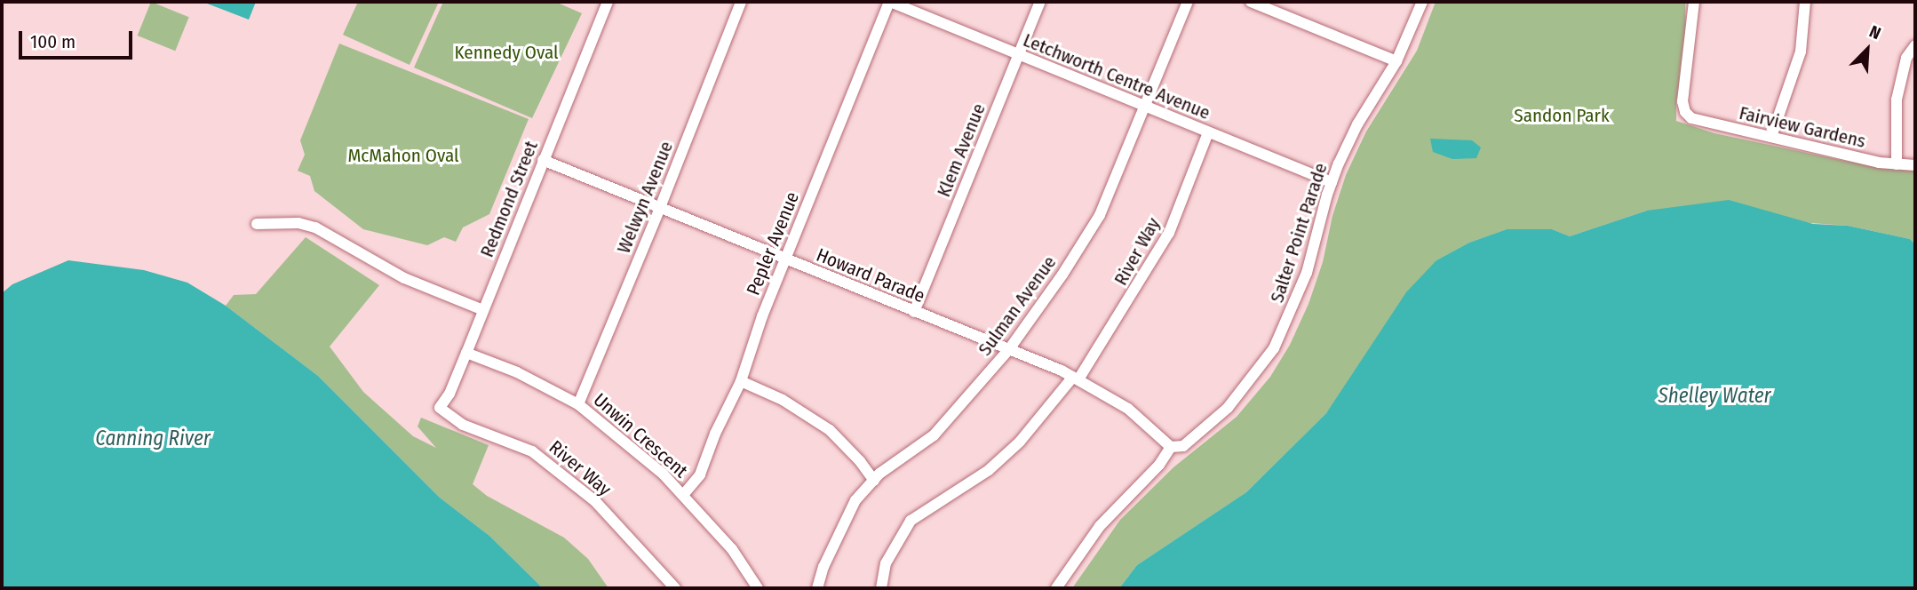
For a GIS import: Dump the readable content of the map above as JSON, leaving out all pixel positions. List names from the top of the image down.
{
  "streets": {
    "street": [
      "Letchworth Centre Avenue",
      "Fairview Gardens",
      "Klem Avenue",
      "Welwyn Avenue",
      "Redmond Street",
      "Salter Point Parade",
      "Pepler Avenue",
      "River Way",
      "Howard Parade",
      "Sulman Avenue",
      "Unwin Crescent"
    ]
  },
  "crossings": [
    ["Letchworth Centre Avenue", "Klem Avenue"],
    ["Letchworth Centre Avenue", "Salter Point Parade"],
    ["Letchworth Centre Avenue", "Pepler Avenue"],
    ["Letchworth Centre Avenue", "River Way"],
    ["Letchworth Centre Avenue", "Sulman Avenue"],
    ["Klem Avenue", "Howard Parade"],
    ["Welwyn Avenue", "Howard Parade"],
    ["Welwyn Avenue", "Unwin Crescent"],
    ["Redmond Street", "River Way"],
    ["Redmond Street", "Howard Parade"],
    ["Redmond Street", "Unwin Crescent"],
    ["Salter Point Parade", "Howard Parade"],
    ["Pepler Avenue", "Howard Parade"],
    ["Pepler Avenue", "Unwin Crescent"],
    ["River Way", "Howard Parade"],
    ["Howard Parade", "Sulman Avenue"]
  ],
  "water": ["Shelley Water", "Canning River"],
  "parks": ["Kennedy Oval", "Sandon Park", "McMahon Oval"],
  "scale_bar": "100 m",
  "north": "top right"
}
